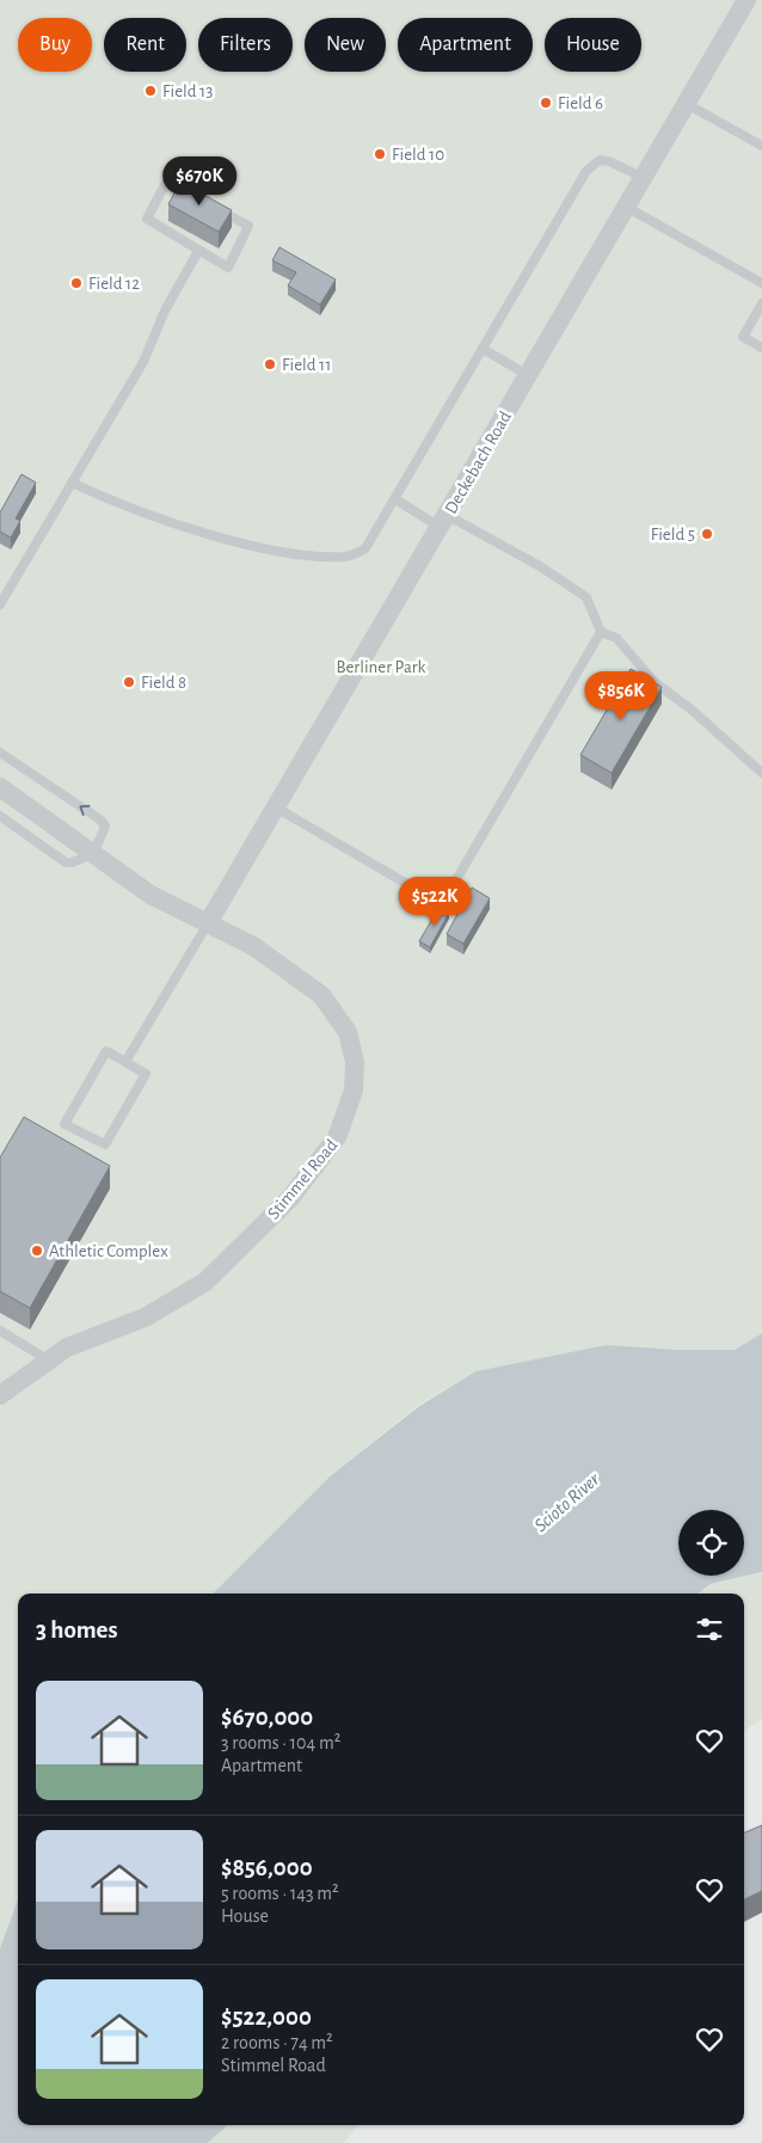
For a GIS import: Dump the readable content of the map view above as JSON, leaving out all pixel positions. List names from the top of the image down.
{
  "streets": {
    "street": ["Deckebach Road", "Stimmel Road"]
  },
  "crossings": [
    ["Deckebach Road", "Stimmel Road"]
  ],
  "water": ["Scioto River"],
  "parks": ["Berliner Park"],
  "places": [
    "Field 13",
    "Field 6",
    "Field 10",
    "Field 12",
    "Field 11",
    "Field 5",
    "Field 8",
    "Athletic Complex"
  ],
  "page": {
    "chip": [
      "Buy",
      "Rent",
      "Filters",
      "New",
      "Apartment",
      "House"
    ],
    "price": ["$670K", "$856K", "$522K"],
    "heading": "3 homes",
    "list": [
      {
        "name": "$670,000",
        "note": "3 rooms · 104 m² · Apartment"
      },
      {
        "name": "$856,000",
        "note": "5 rooms · 143 m² · House"
      },
      {
        "name": "$522,000",
        "note": "2 rooms · 74 m² · Stimmel Road"
      }
    ]
  }
}
